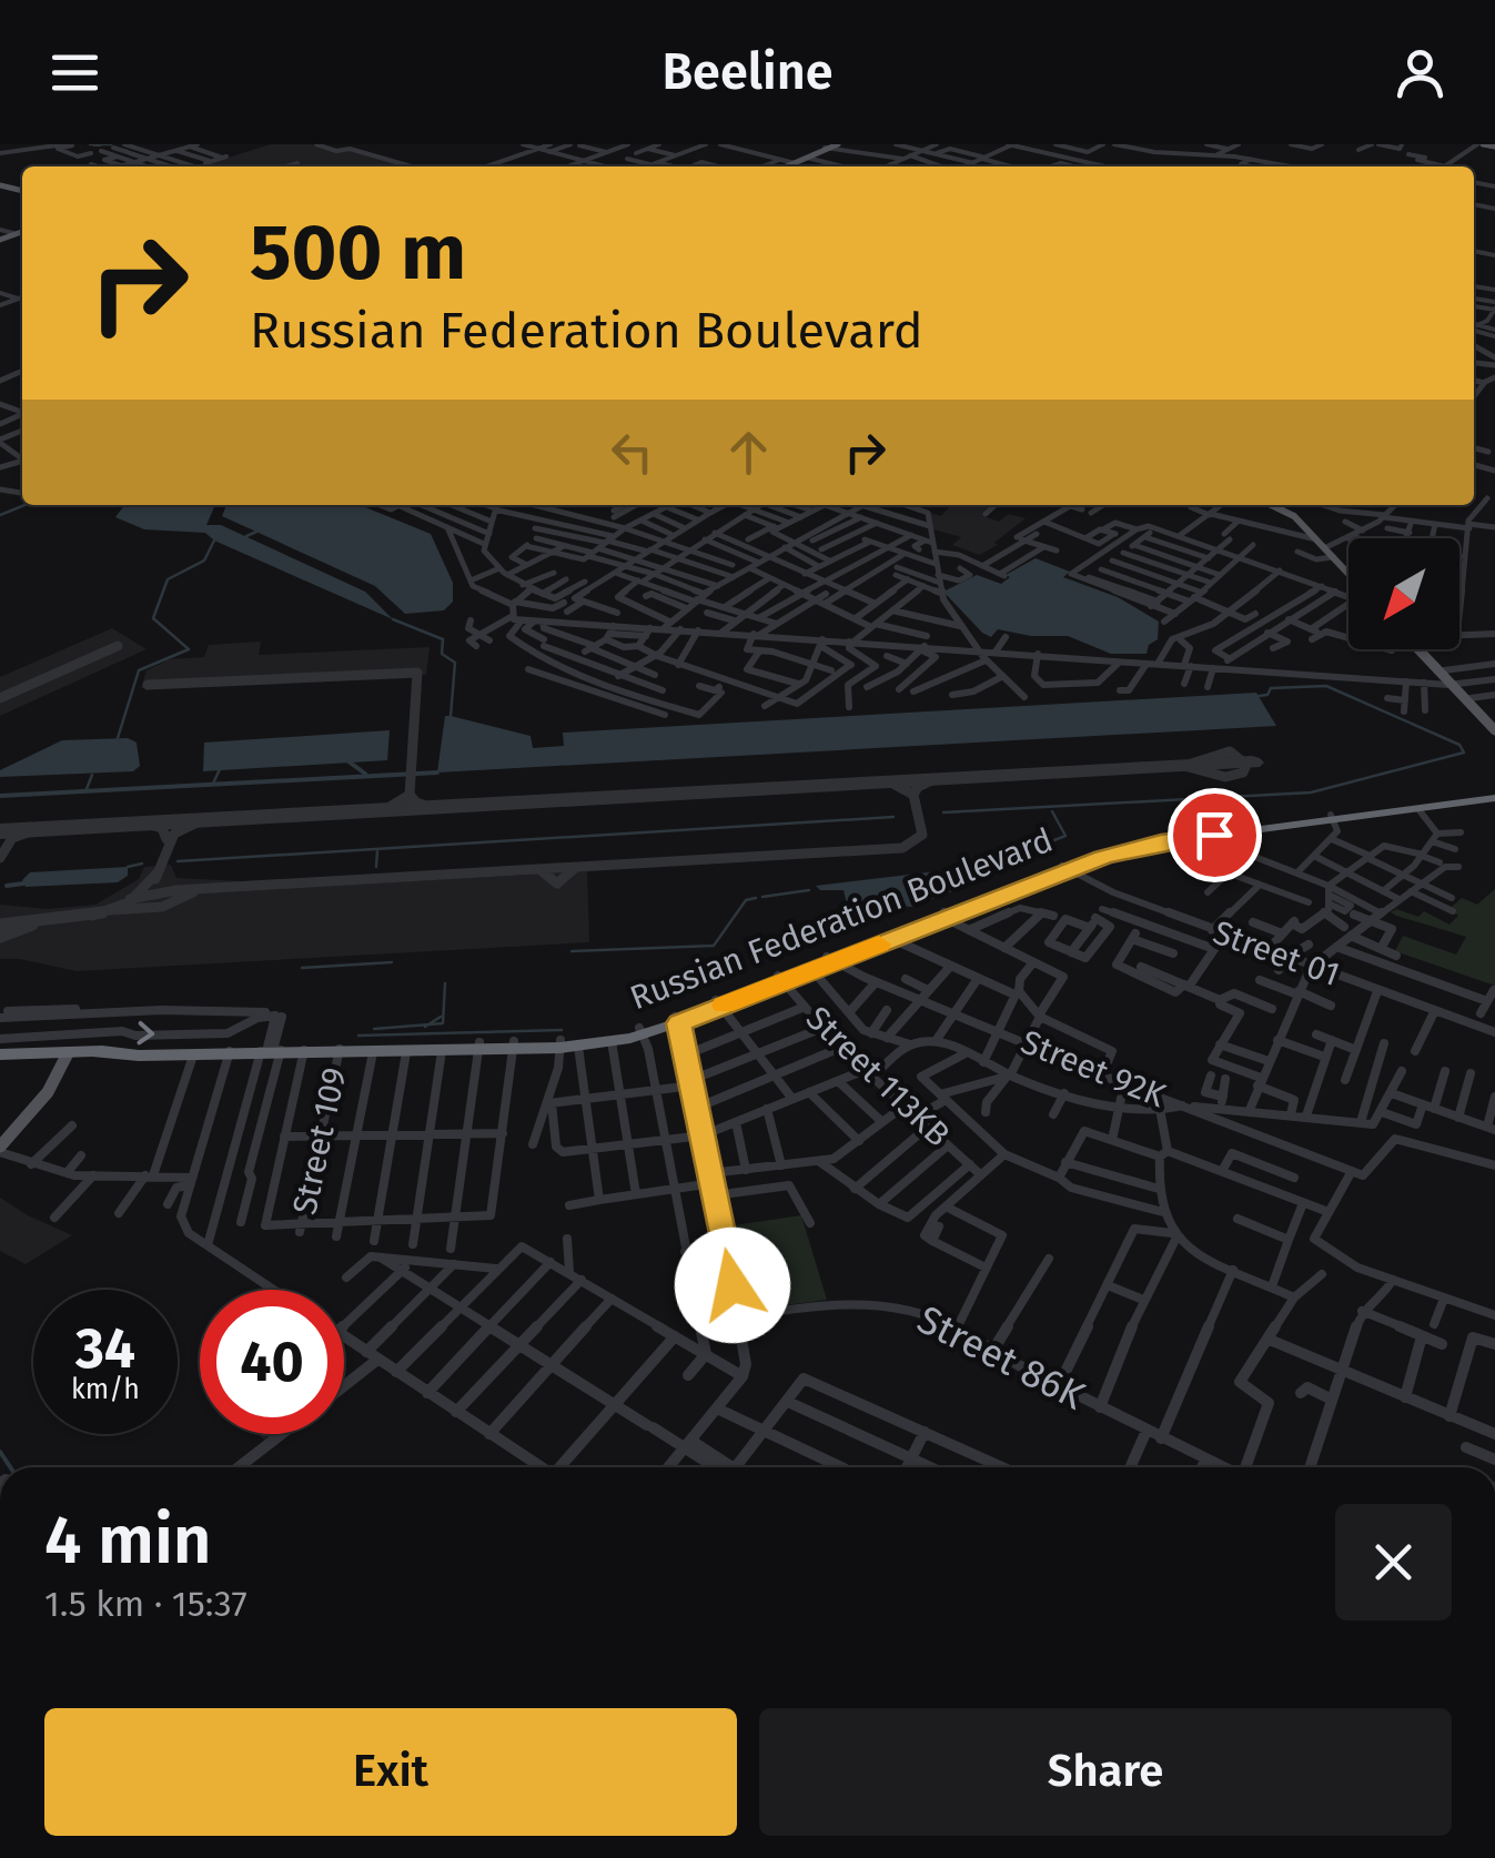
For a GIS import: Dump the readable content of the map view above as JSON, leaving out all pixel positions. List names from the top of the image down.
{
  "streets": {
    "highway": ["Russian Federation Boulevard"],
    "street": [
      "Street 01",
      "Street 92K",
      "Street 113KB",
      "Street 109",
      "Street 86K"
    ]
  },
  "crossings": [
    ["Russian Federation Boulevard", "Street 01"],
    ["Russian Federation Boulevard", "Street 92K"],
    ["Russian Federation Boulevard", "Street 113KB"],
    ["Russian Federation Boulevard", "Street 109"]
  ],
  "north": "bottom left",
  "page": {
    "header": "Beeline",
    "turn": ["500 m", "Russian Federation Boulevard"],
    "speed": "34 km/h",
    "limit": "40",
    "heading": ["4 min", "1.5 km · 15:37"],
    "buttons": ["Exit", "Share"]
  }
}
